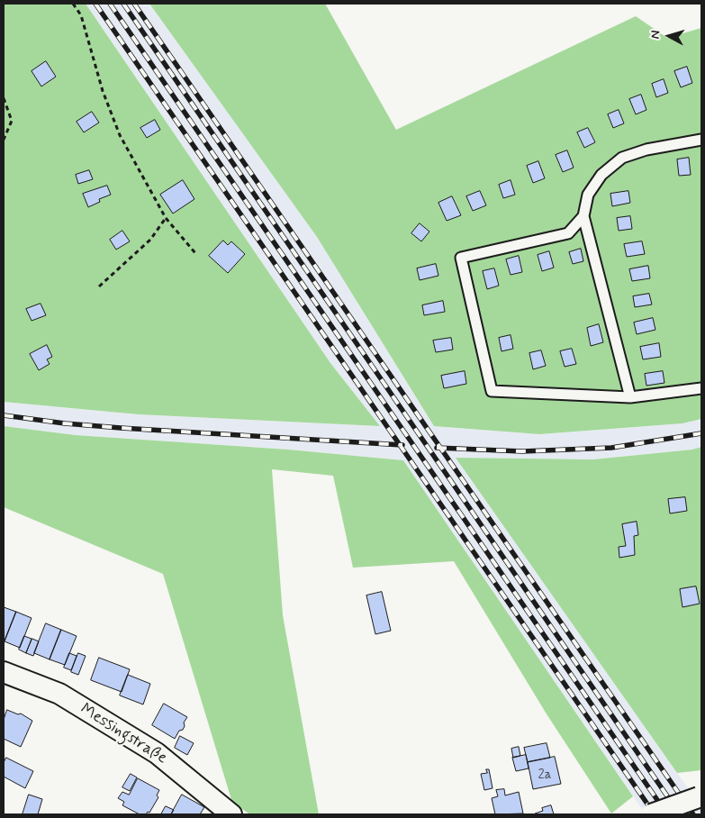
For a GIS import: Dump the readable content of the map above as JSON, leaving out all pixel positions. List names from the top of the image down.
{
  "streets": {
    "street": ["Messingstraße"]
  },
  "house_numbers": ["2a"],
  "north": "left"
}
